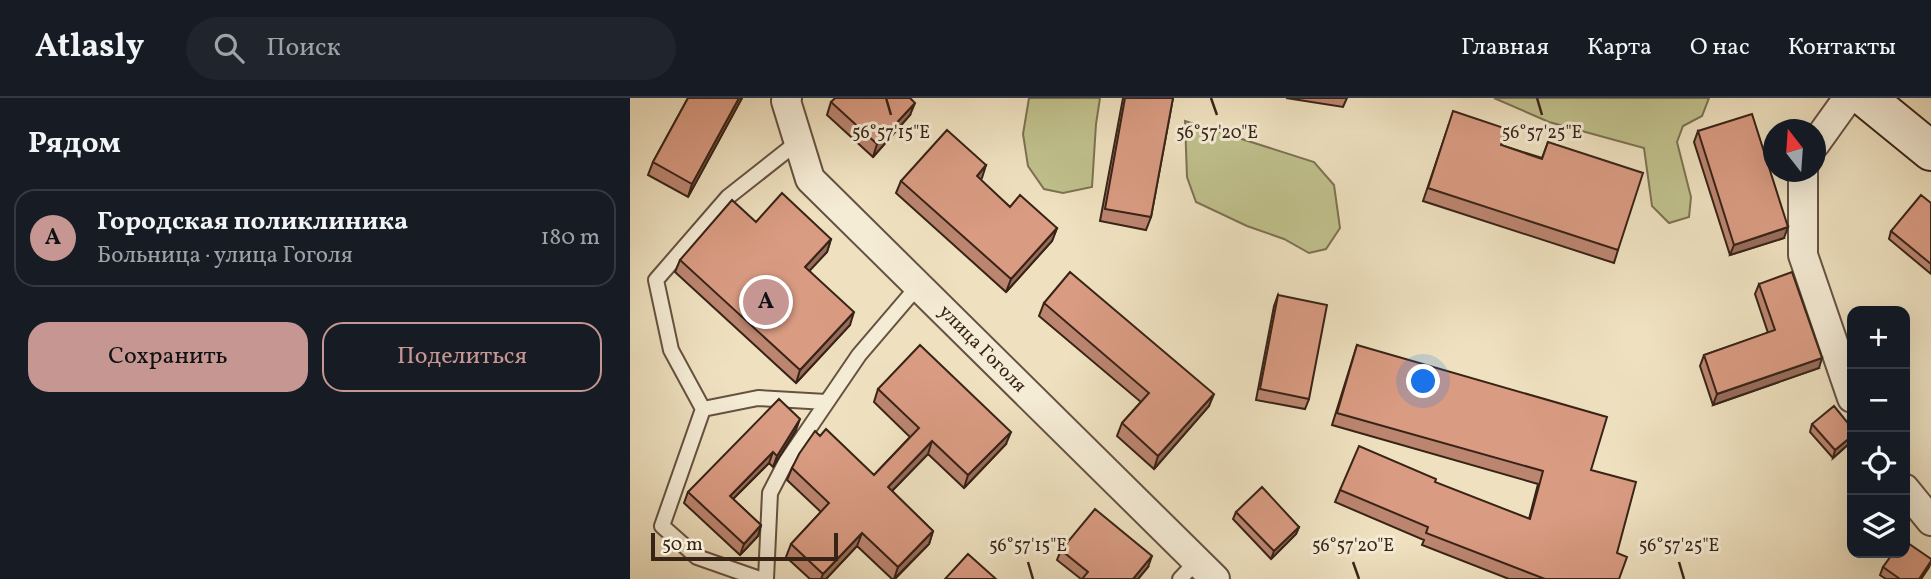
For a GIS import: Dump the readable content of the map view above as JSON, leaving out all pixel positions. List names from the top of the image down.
{
  "streets": {
    "street": ["улица Гоголя"]
  },
  "scale_bar": "50 m",
  "north": "top",
  "page": {
    "header": "Atlasly",
    "search": "Поиск",
    "nav": [
      "Главная",
      "Карта",
      "О нас",
      "Контакты"
    ],
    "heading": "Рядом",
    "list": [
      {
        "mark": "A",
        "name": "Городская поликлиника",
        "note": "Больница · улица Гоголя",
        "value": "180 m"
      }
    ],
    "pins": "A",
    "buttons": ["Сохранить", "Поделиться"],
    "map_buttons": ["+", "−"],
    "scale": "50 m"
  },
  "coordinates": ["56°57'15\"E", "56°57'20\"E", "56°57'25\"E"]
}
